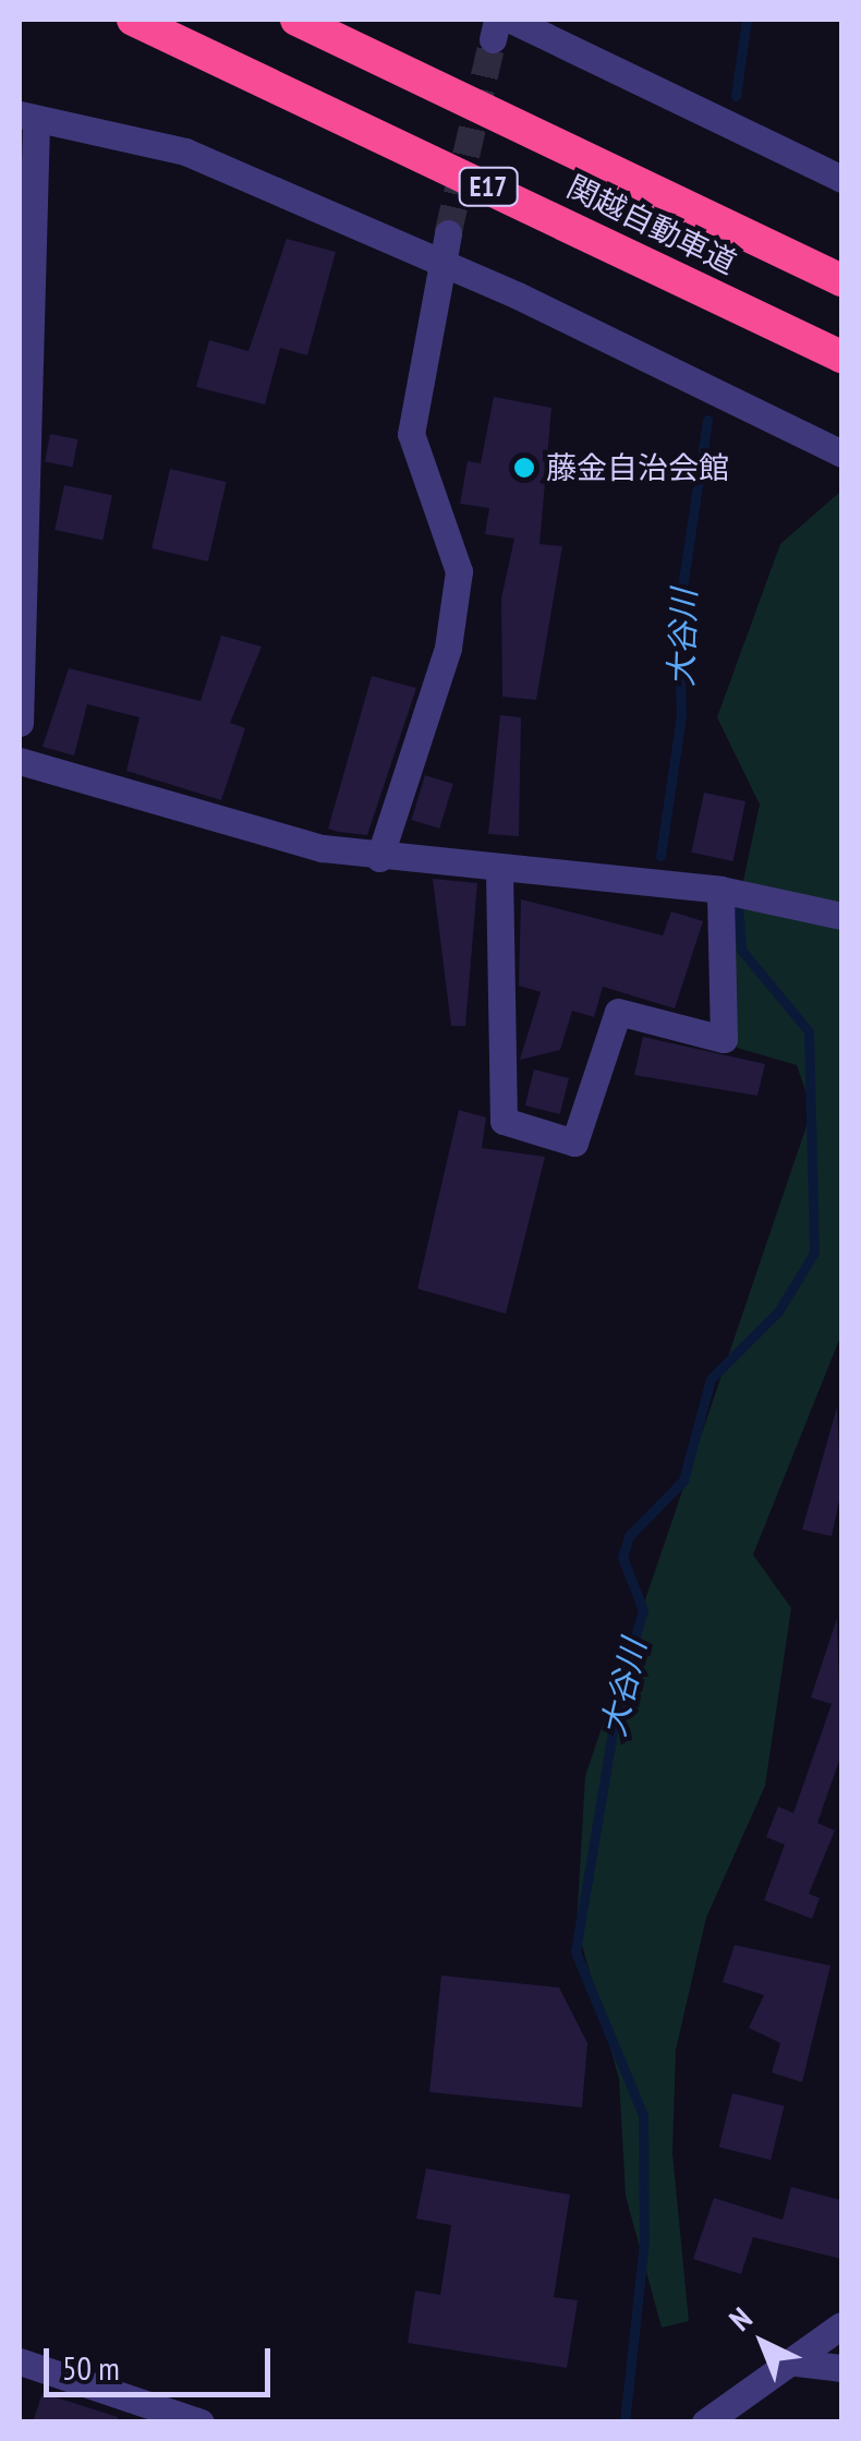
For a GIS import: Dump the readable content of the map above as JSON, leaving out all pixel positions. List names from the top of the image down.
{
  "streets": {
    "highway": ["E17", "関越自動車道"]
  },
  "water": ["大谷川"],
  "places": ["藤金自治会館"],
  "scale_bar": "50 m",
  "north": "top left"
}
